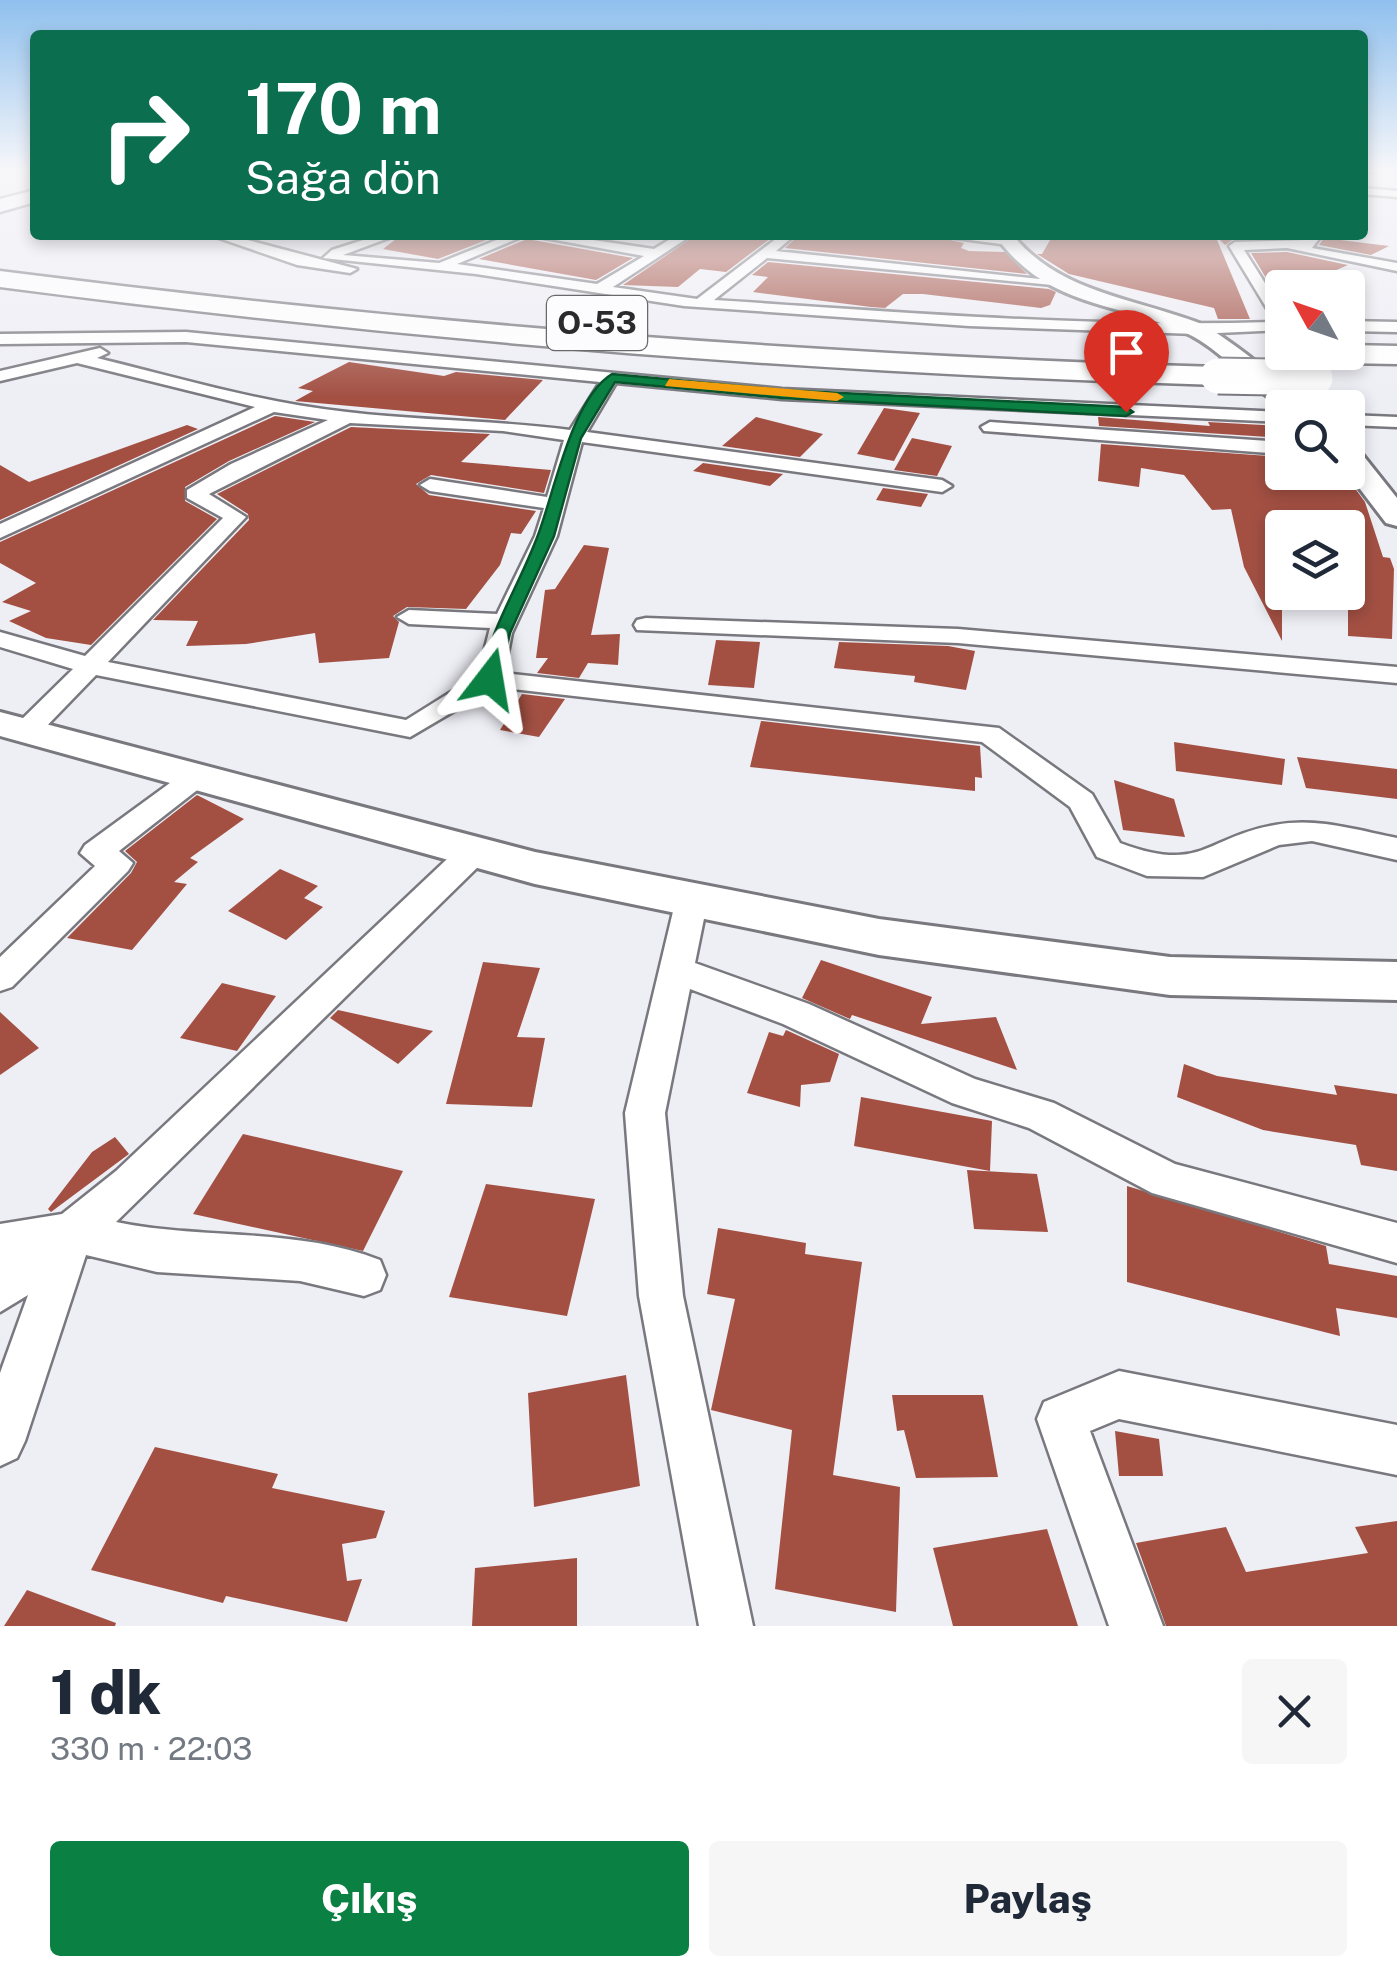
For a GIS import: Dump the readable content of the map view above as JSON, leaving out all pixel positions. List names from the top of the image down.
{
  "streets": {
    "highway": ["O-53"]
  },
  "north": "top left",
  "page": {
    "turn": ["170 m", "Sağa dön"],
    "heading": ["1 dk", "330 m · 22:03"],
    "buttons": ["Çıkış", "Paylaş"]
  }
}
